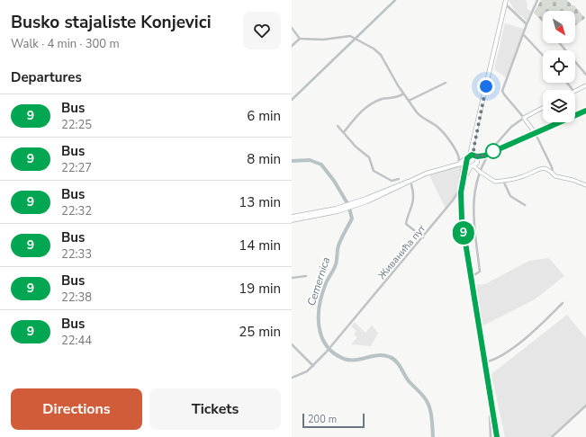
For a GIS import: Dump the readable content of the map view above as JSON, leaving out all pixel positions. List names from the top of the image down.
{
  "streets": {
    "street": ["Живанића пут"]
  },
  "water": ["Cemernica"],
  "lines": ["bus line 9"],
  "scale_bar": "200 m",
  "north": "bottom right",
  "page": {
    "heading": [
      ["Busko stajaliste Konjevici", "Walk · 4 min · 300 m"],
      "Departures"
    ],
    "on_map": "9",
    "list": [
      {
        "mark": "9",
        "name": "Bus",
        "note": "22:25",
        "value": "6 min"
      },
      {
        "mark": "9",
        "name": "Bus",
        "note": "22:27",
        "value": "8 min"
      },
      {
        "mark": "9",
        "name": "Bus",
        "note": "22:32",
        "value": "13 min"
      },
      {
        "mark": "9",
        "name": "Bus",
        "note": "22:33",
        "value": "14 min"
      },
      {
        "mark": "9",
        "name": "Bus",
        "note": "22:38",
        "value": "19 min"
      },
      {
        "mark": "9",
        "name": "Bus",
        "note": "22:44",
        "value": "25 min"
      }
    ],
    "buttons": ["Directions", "Tickets"],
    "scale": "200 m"
  }
}
